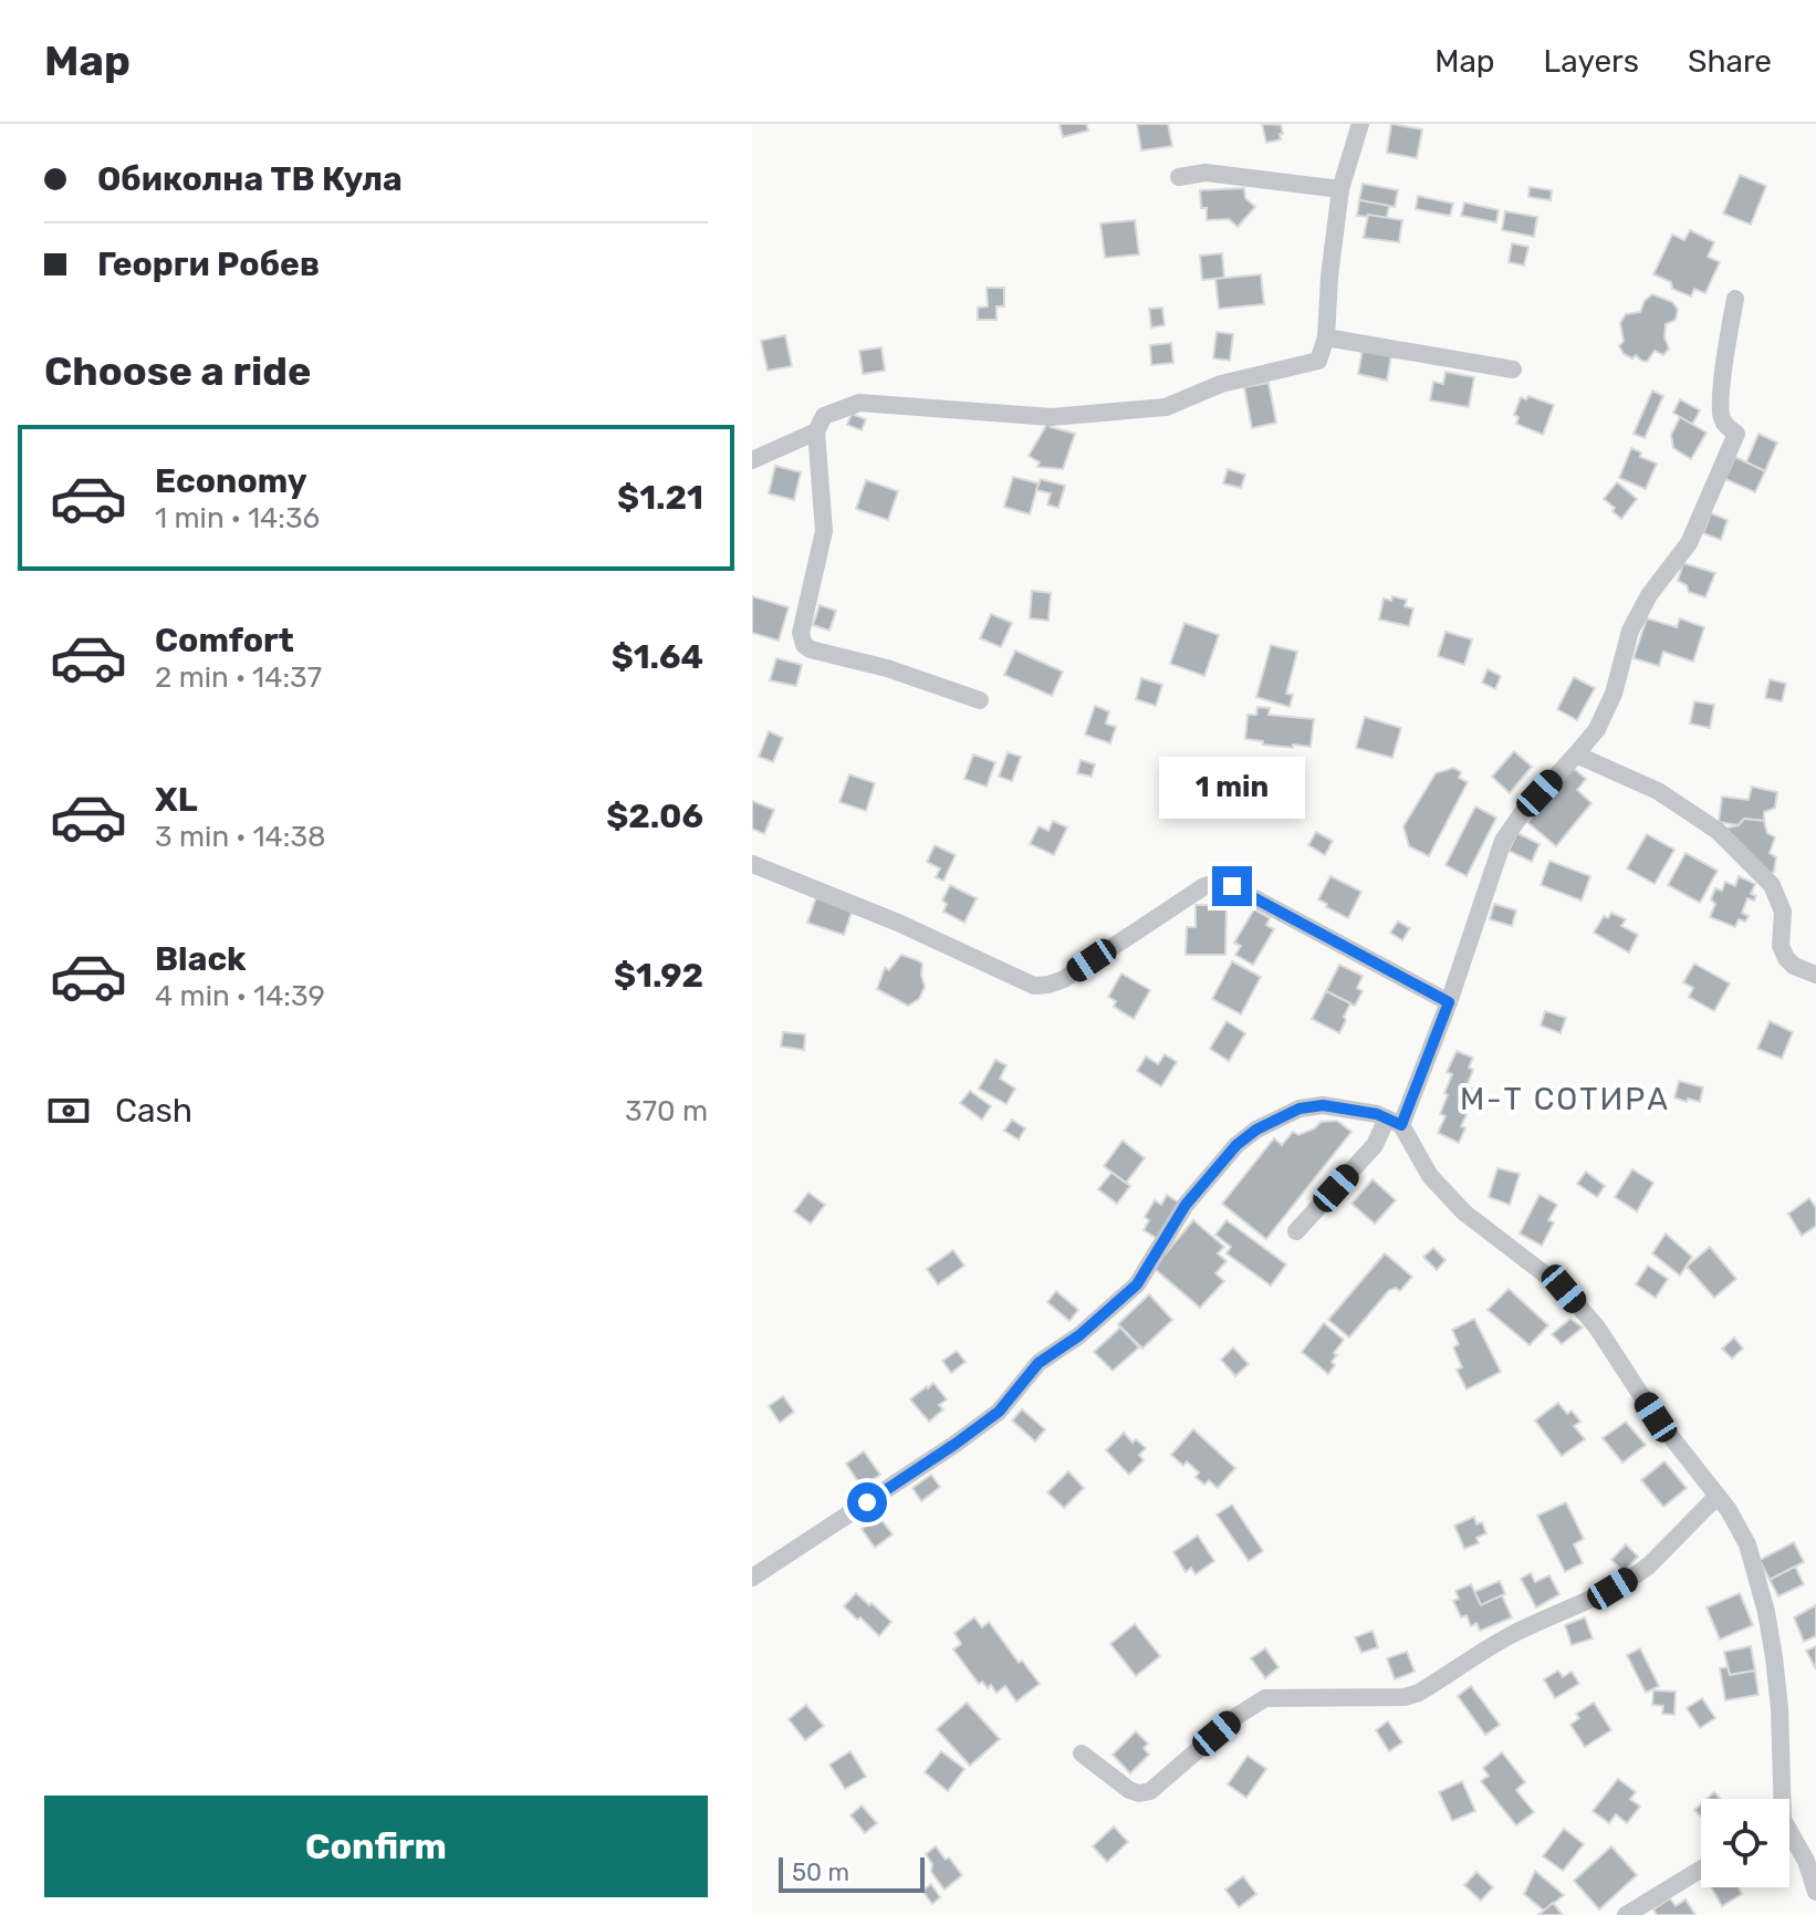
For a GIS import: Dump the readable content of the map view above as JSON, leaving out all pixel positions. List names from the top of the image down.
{
  "districts": ["М-Т СОТИРА"],
  "scale_bar": "50 m",
  "page": {
    "header": "Map",
    "nav": ["Map", "Layers", "Share"],
    "banner": ["Обиколна ТВ Кула", "Георги Робев"],
    "heading": "Choose a ride",
    "list": [
      {
        "name": "Economy",
        "note": "1 min · 14:36",
        "value": "$1.21"
      },
      {
        "name": "Comfort",
        "note": "2 min · 14:37",
        "value": "$1.64"
      },
      {
        "name": "XL",
        "note": "3 min · 14:38",
        "value": "$2.06"
      },
      {
        "name": "Black",
        "note": "4 min · 14:39",
        "value": "$1.92"
      }
    ],
    "bubble": "1 min",
    "pay": ["Cash", "370 m"],
    "buttons": "Confirm",
    "scale": "50 m"
  }
}
